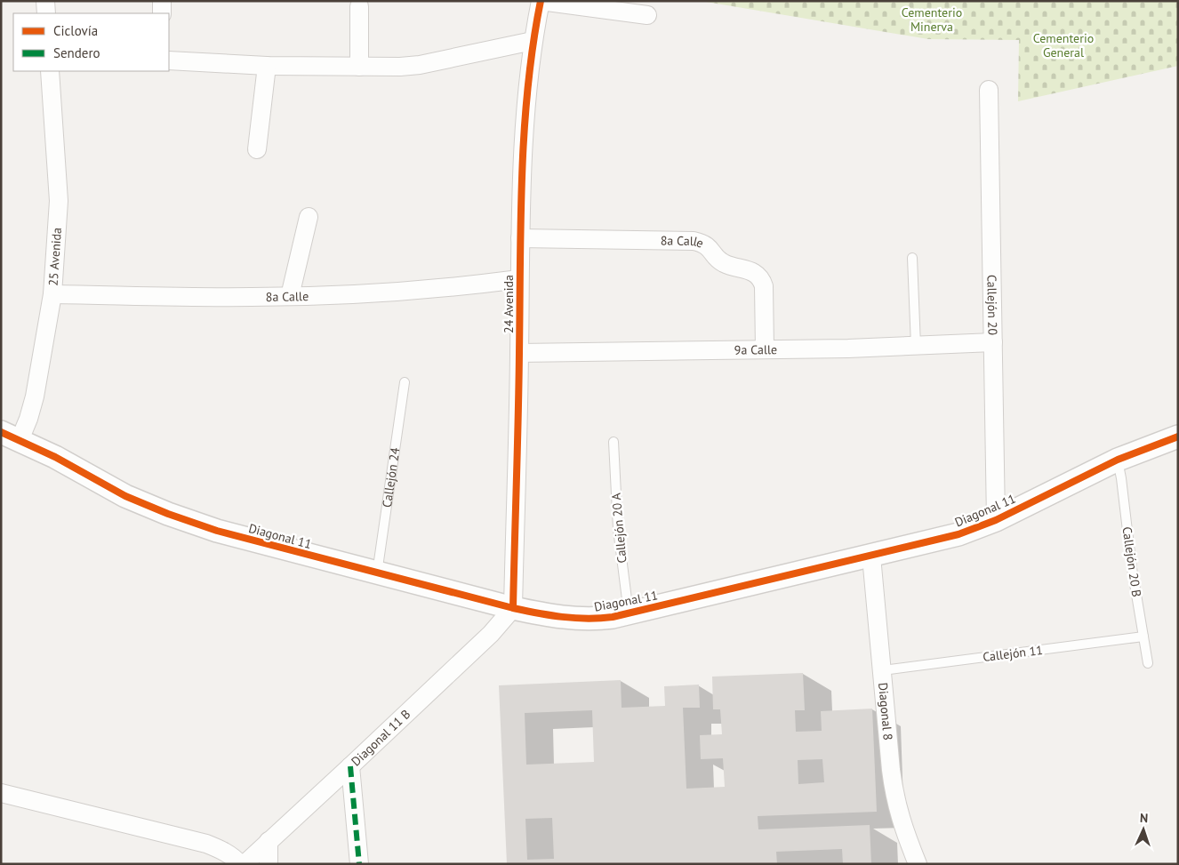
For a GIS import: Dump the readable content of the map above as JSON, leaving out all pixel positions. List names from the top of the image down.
{
  "streets": {
    "street": [
      "8a Calle",
      "25 Avenida",
      "24 Avenida",
      "Callejón 20",
      "9a Calle",
      "Diagonal 11",
      "Diagonal 8",
      "Diagonal 11 B"
    ],
    "lane": [
      "Callejón 24",
      "Callejón 20 A",
      "Callejón 20 B",
      "Callejón 11"
    ]
  },
  "crossings": [
    ["8a Calle", "25 Avenida"],
    ["8a Calle", "24 Avenida"],
    ["8a Calle", "9a Calle"],
    ["25 Avenida", "Diagonal 11"],
    ["24 Avenida", "9a Calle"],
    ["24 Avenida", "Diagonal 11"],
    ["24 Avenida", "Diagonal 11 B"],
    ["Callejón 20", "9a Calle"],
    ["Callejón 20", "Diagonal 11"],
    ["Callejón 24", "Diagonal 11"],
    ["Diagonal 11", "Callejón 20 A"],
    ["Diagonal 11", "Callejón 20 B"],
    ["Diagonal 11", "Diagonal 8"],
    ["Diagonal 11", "Diagonal 11 B"],
    ["Callejón 20 B", "Callejón 11"],
    ["Callejón 11", "Diagonal 8"]
  ],
  "parks": ["Cementerio Minerva", "Cementerio General"],
  "legend": ["Ciclovía", "Sendero"],
  "north": "top"
}
